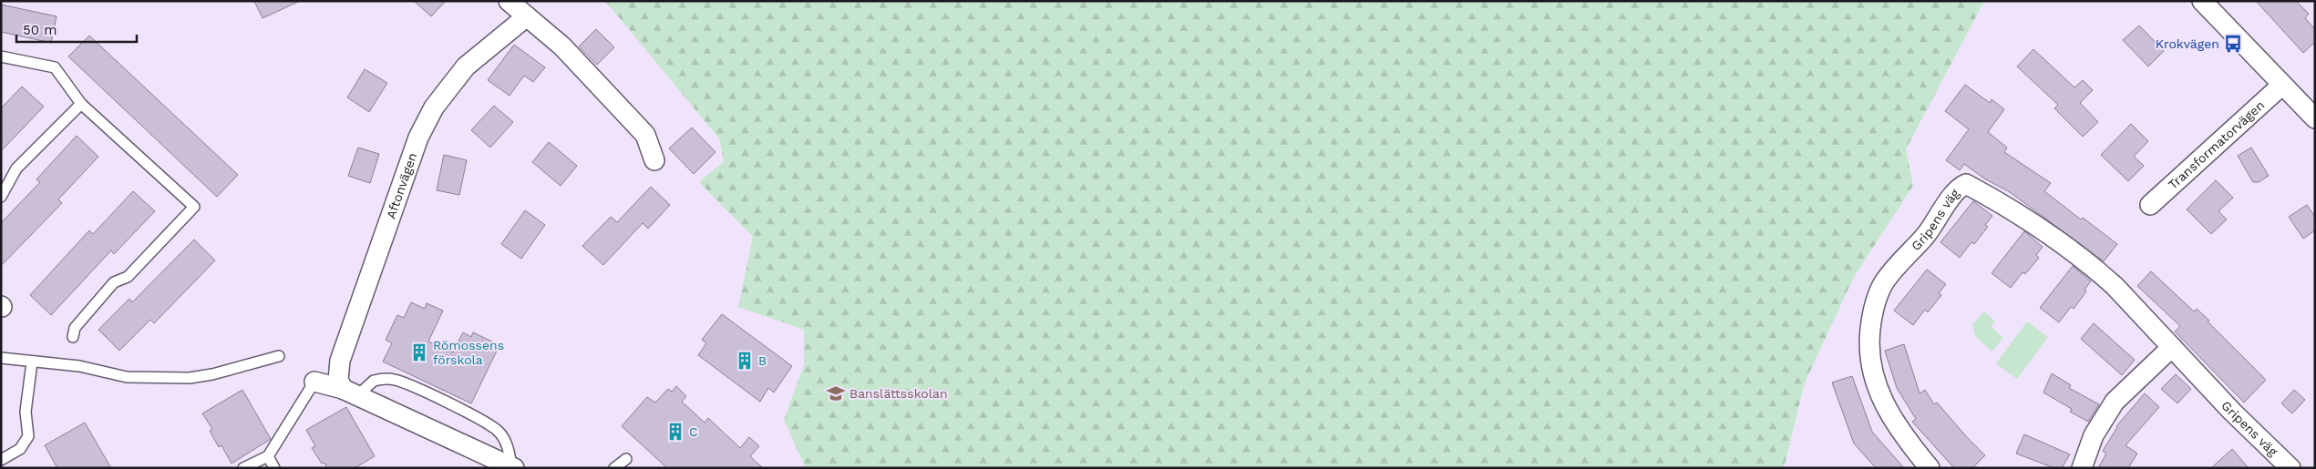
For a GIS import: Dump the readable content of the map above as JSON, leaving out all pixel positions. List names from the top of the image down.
{
  "streets": {
    "street": ["Transformatorvägen", "Aftonvägen", "Gripens väg"]
  },
  "places": {
    "bus stop": ["Krokvägen"],
    "building": ["Römossens förskola", "B", "C"],
    "school or university": ["Banslättsskolan"]
  },
  "scale_bar": "50 m"
}
